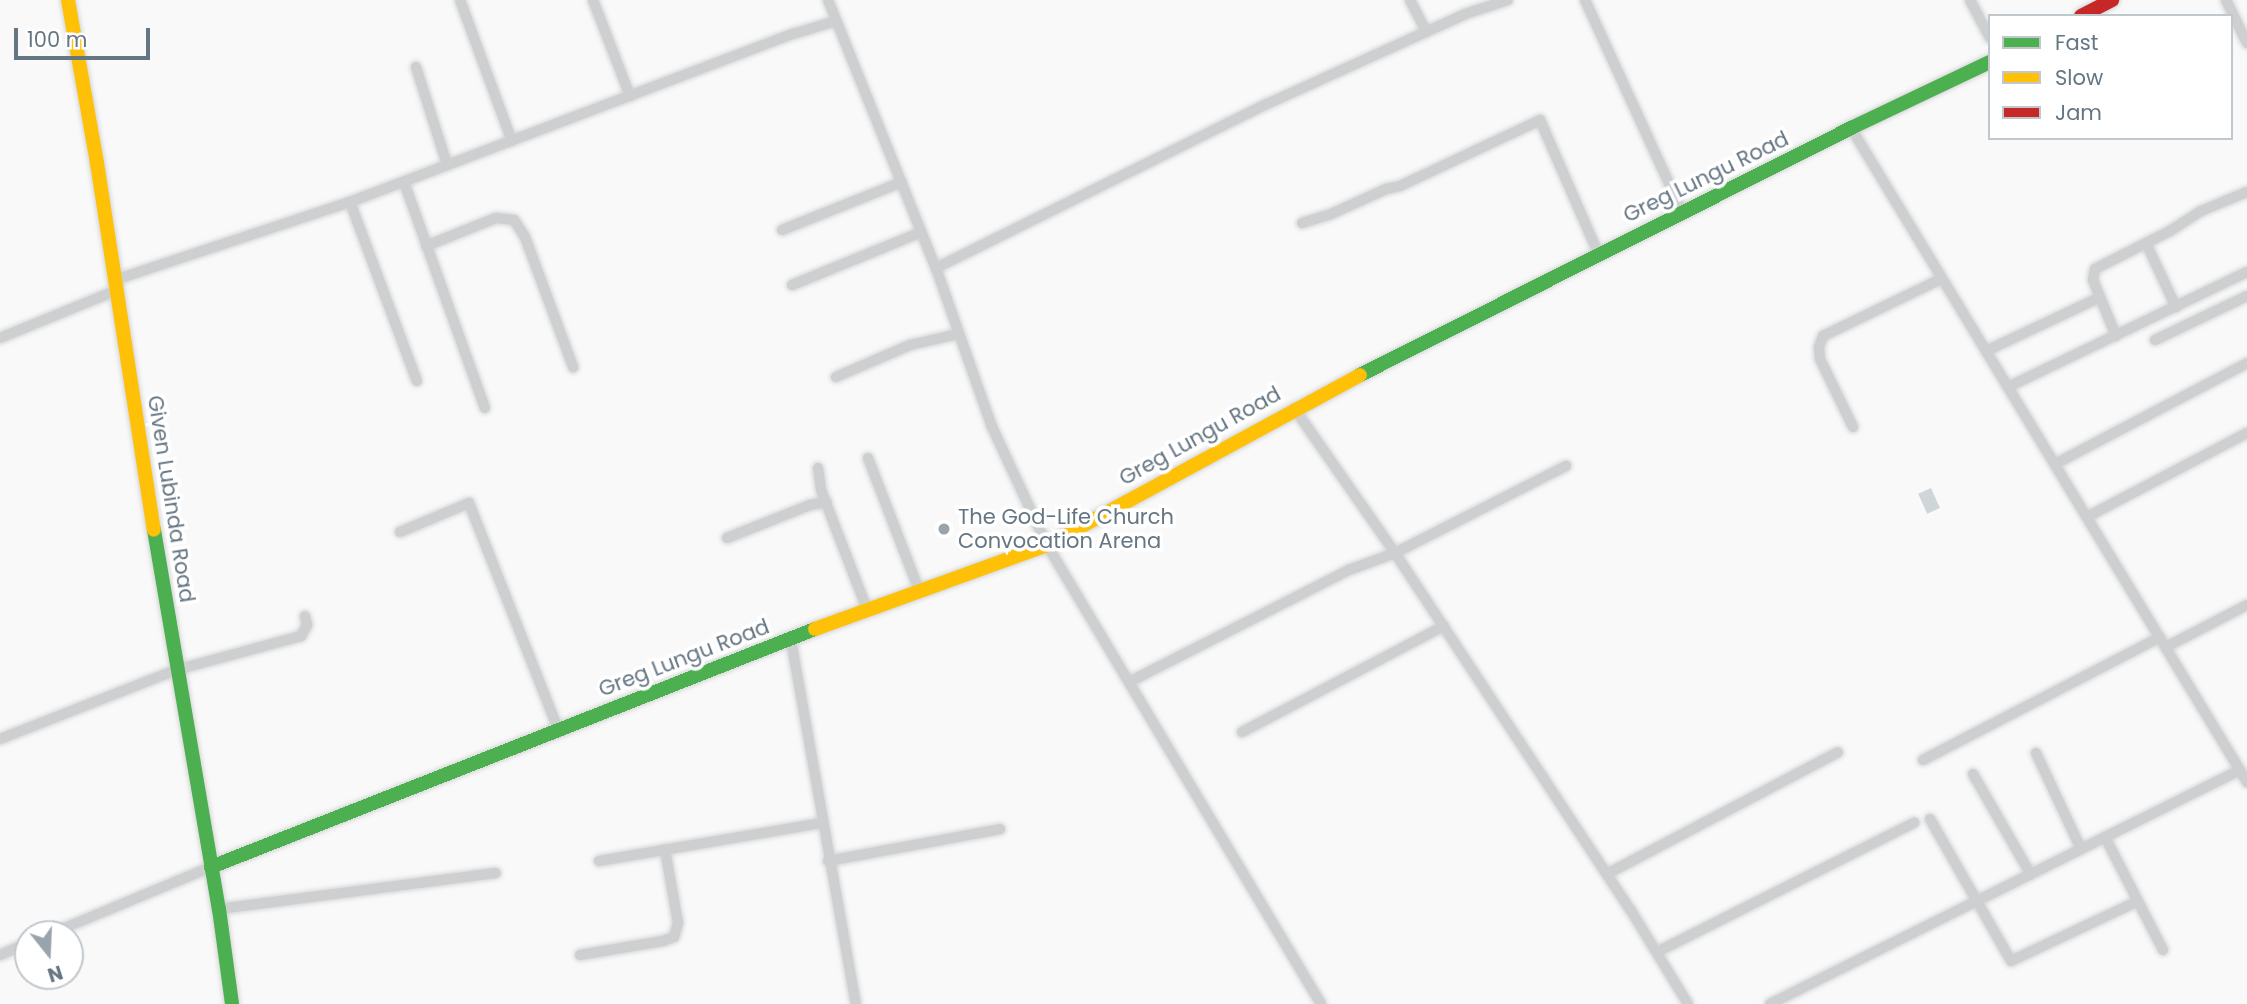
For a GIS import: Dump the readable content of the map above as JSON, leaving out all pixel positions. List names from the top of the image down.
{
  "streets": {
    "street": ["Greg Lungu Road", "Given Lubinda Road"]
  },
  "crossings": [
    ["Greg Lungu Road", "Given Lubinda Road"]
  ],
  "places": ["The God-Life Church Convocation Arena"],
  "legend": ["Fast", "Slow", "Jam"],
  "scale_bar": "100 m",
  "north": "bottom"
}
